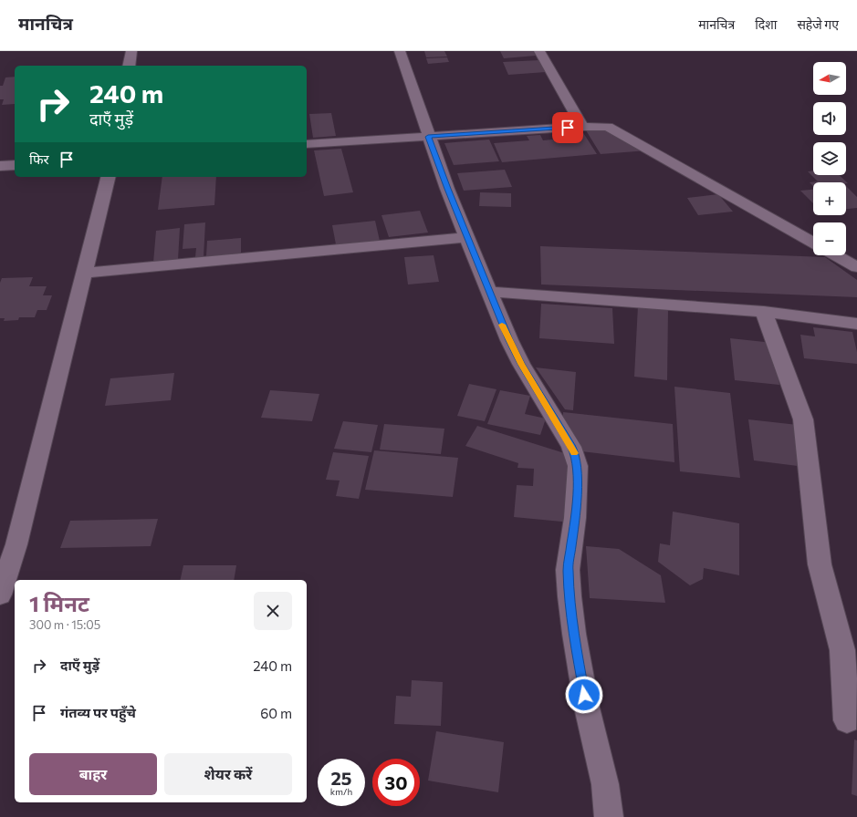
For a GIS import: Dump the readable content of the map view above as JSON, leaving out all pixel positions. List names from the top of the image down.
{
  "north": "left",
  "page": {
    "header": "मानचित्र",
    "nav": ["मानचित्र", "दिशा", "सहेजे गए"],
    "map_buttons": ["+", "−"],
    "turn": ["240 m", "दाएँ मुड़ें"],
    "then": "फिर",
    "heading": ["1 मिनट", "300 m · 15:05"],
    "list": [
      {
        "name": "दाएँ मुड़ें",
        "value": "240 m"
      },
      {
        "name": "गंतव्य पर पहुँचे",
        "value": "60 m"
      }
    ],
    "buttons": ["बाहर", "शेयर करें"],
    "speed": "25 km/h",
    "limit": "30"
  }
}
